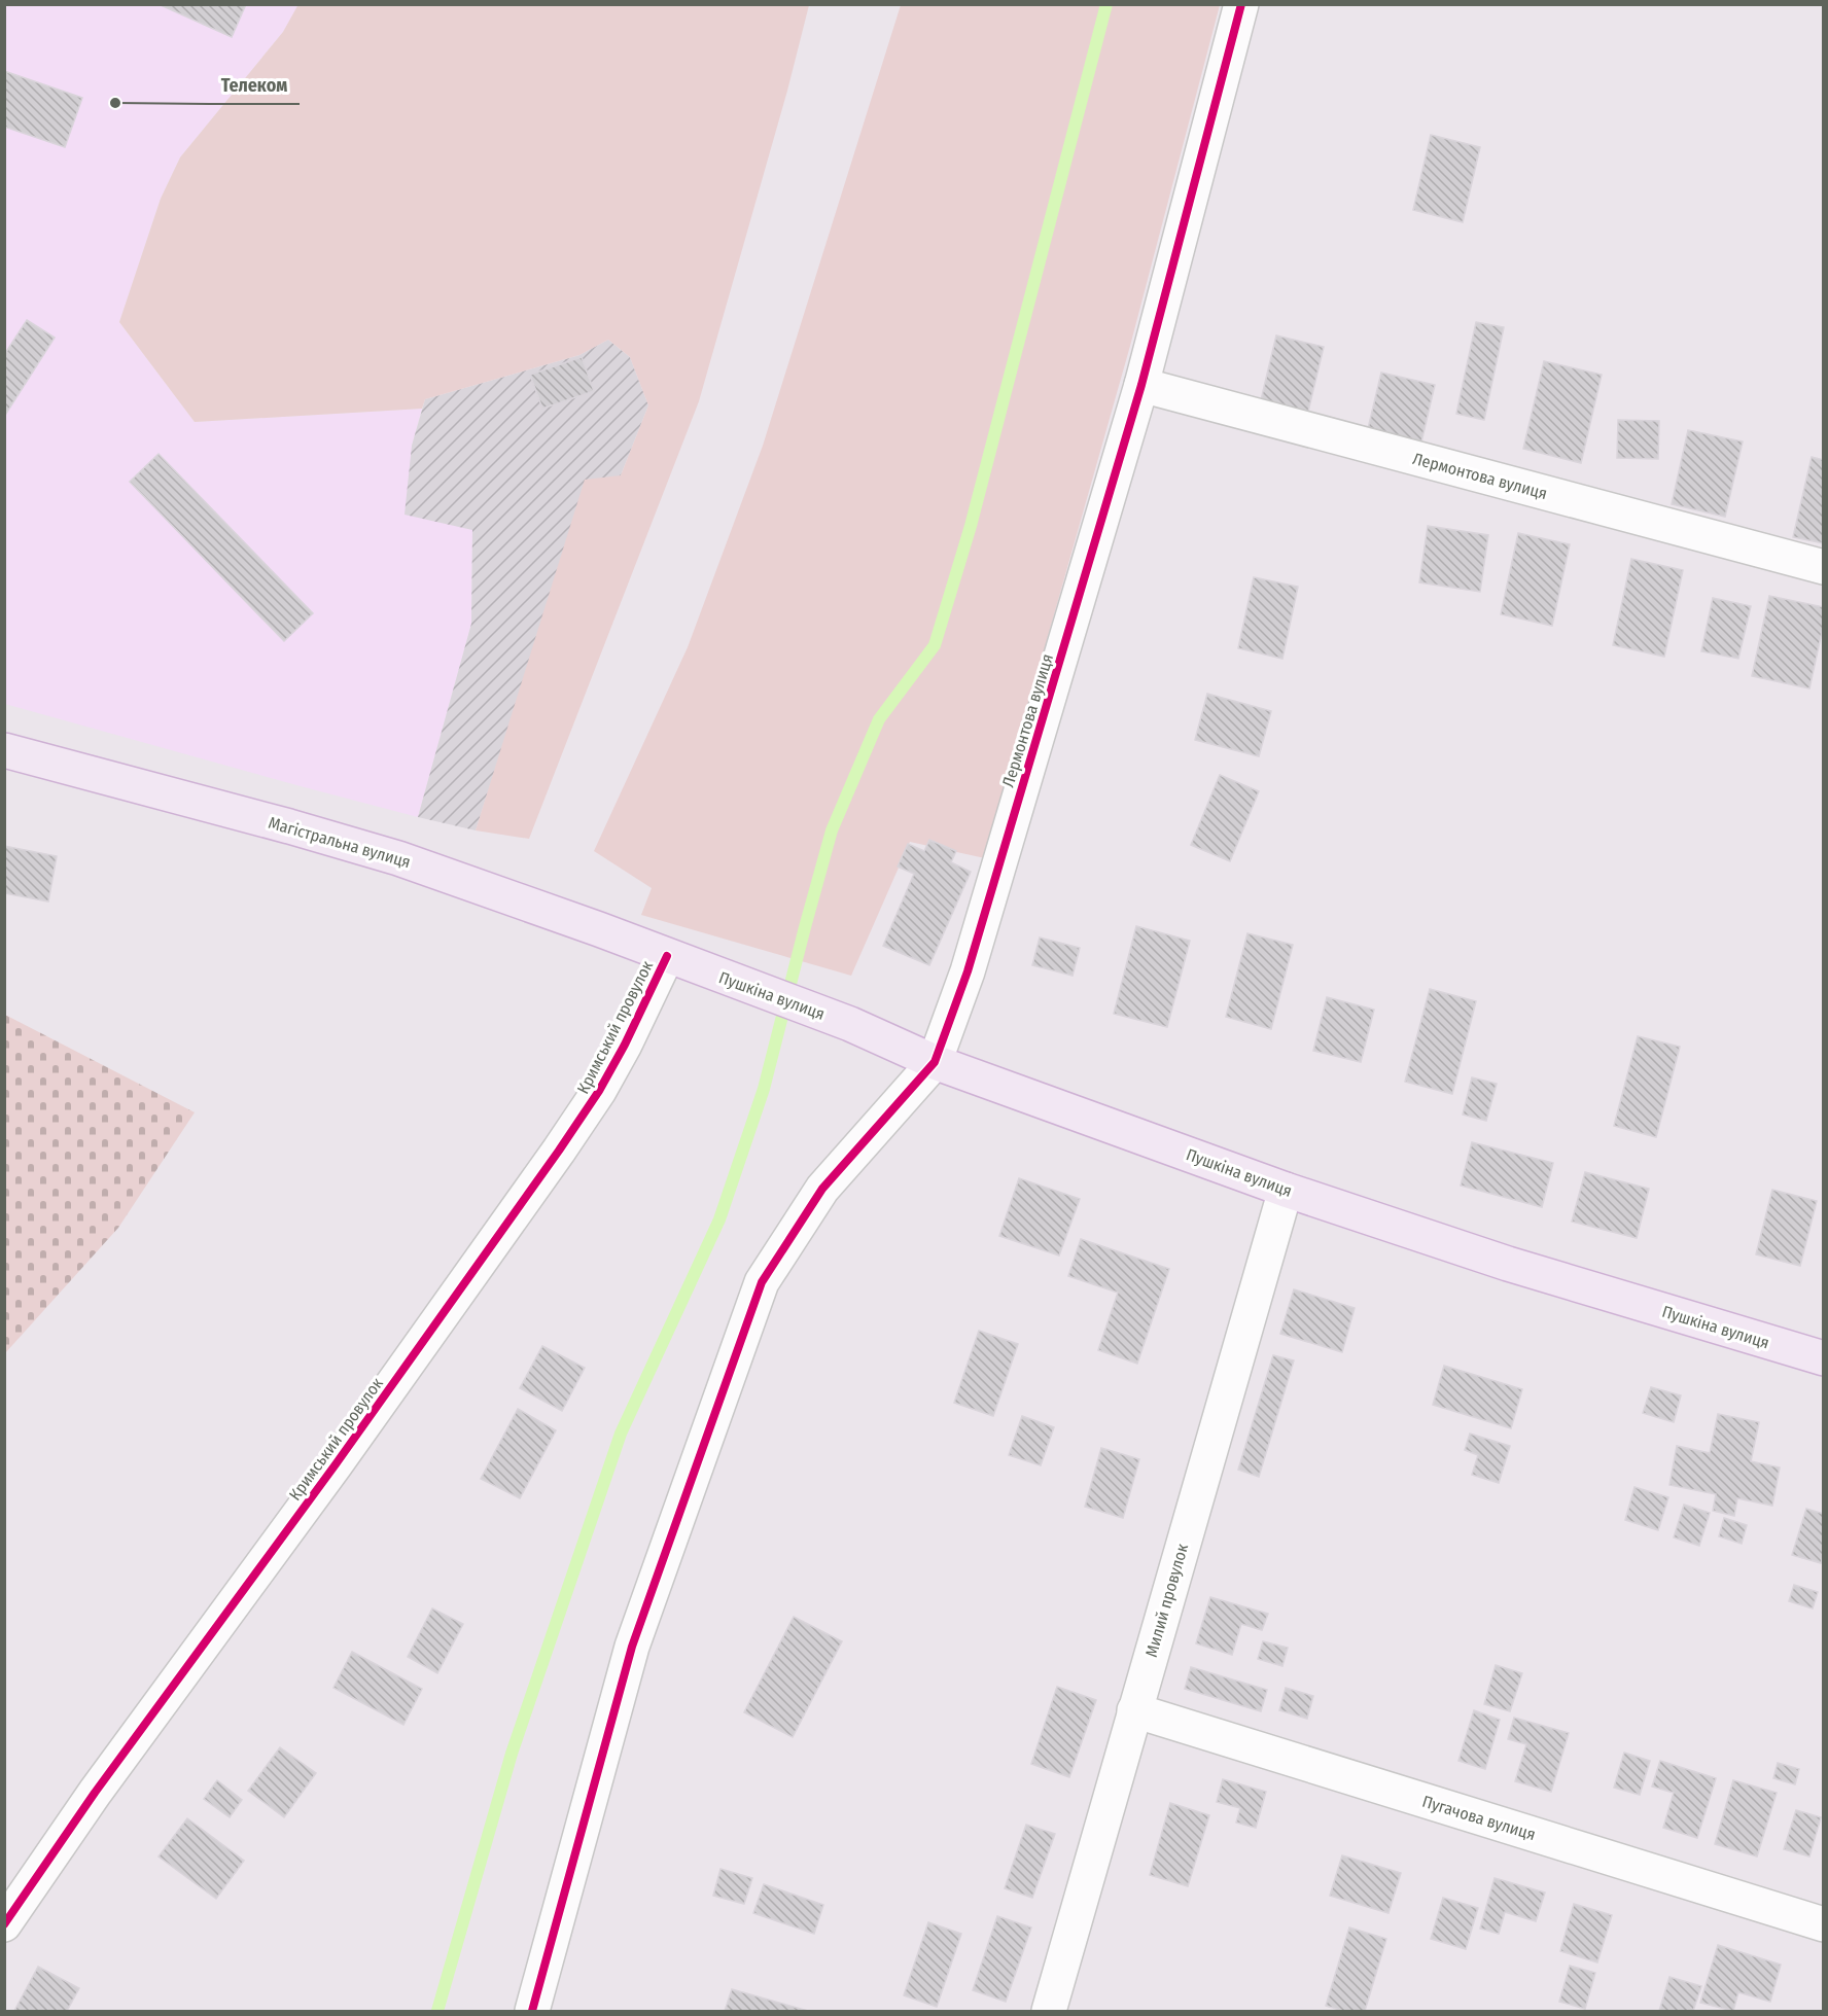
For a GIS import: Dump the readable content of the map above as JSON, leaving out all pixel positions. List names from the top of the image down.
{
  "streets": {
    "main road": ["Магістральна вулиця", "Пушкіна вулиця"],
    "street": [
      "Лермонтова вулиця",
      "Кримський провулок",
      "Милий провулок",
      "Пугачова вулиця"
    ]
  },
  "crossings": [
    ["Лермонтова вулиця", "Пушкіна вулиця"],
    ["Магістральна вулиця", "Пушкіна вулиця"],
    ["Магістральна вулиця", "Кримський провулок"],
    ["Пушкіна вулиця", "Кримський провулок"],
    ["Пушкіна вулиця", "Милий провулок"],
    ["Милий провулок", "Пугачова вулиця"]
  ],
  "places": ["Телеком"]
}
